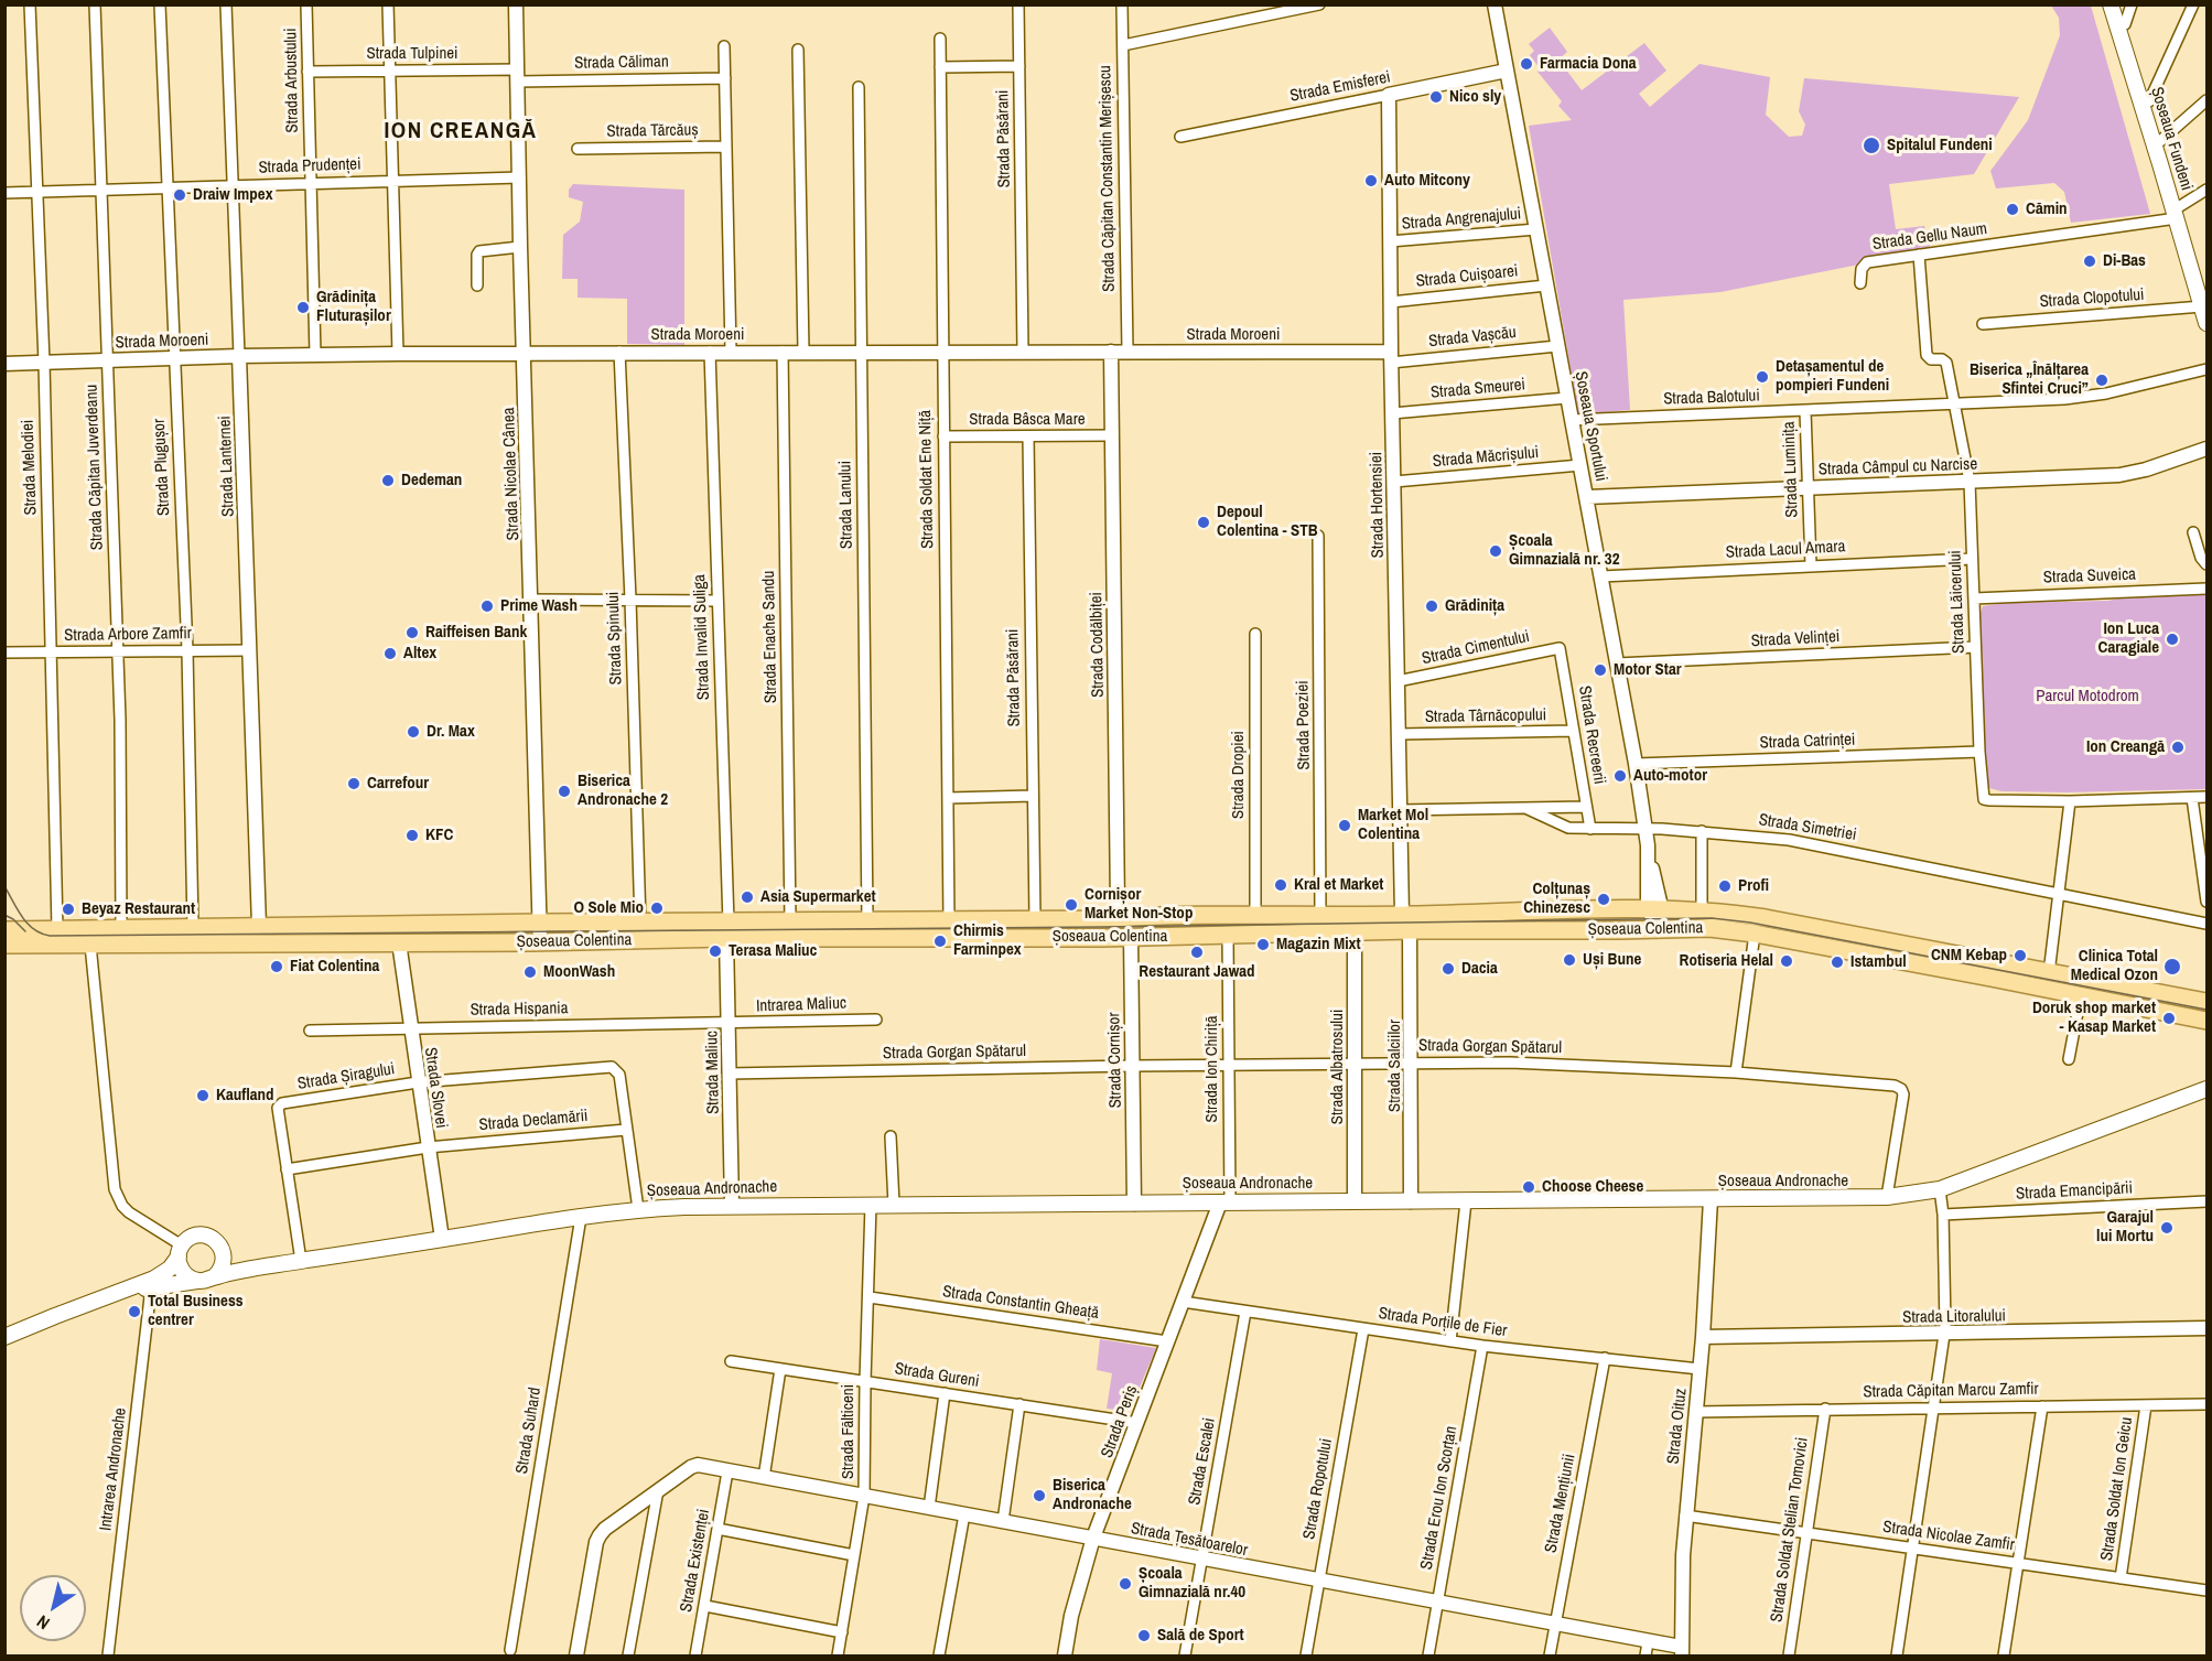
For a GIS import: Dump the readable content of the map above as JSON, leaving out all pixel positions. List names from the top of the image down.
{
  "streets": {
    "main road": ["Șoseaua Fundeni", "Șoseaua Colentina", "Șoseaua Andronache"],
    "street": [
      "Strada Tulpinei",
      "Strada Căliman",
      "Strada Arbustului",
      "Strada Emisferei",
      "Strada Tărcăuș",
      "Strada Păsărani",
      "Strada Prudenței",
      "Strada Căpitan Constantin Merișescu",
      "Strada Angrenajului",
      "Strada Gellu Naum",
      "Strada Cuișoarei",
      "Strada Clopotului",
      "Strada Moroeni",
      "Strada Vașcău",
      "Strada Smeurei",
      "Strada Balotului",
      "Strada Bâsca Mare",
      "Șoseaua Sportului",
      "Strada Măcrișului",
      "Strada Lanternei",
      "Strada Melodiei",
      "Strada Căpitan Juverdeanu",
      "Strada Plugușor",
      "Strada Câmpul cu Narcise",
      "Strada Luminița",
      "Strada Nicolae Cânea",
      "Strada Soldat Ene Niță",
      "Strada Lanului",
      "Strada Hortensiei",
      "Strada Lacul Amara",
      "Strada Suveica",
      "Strada Lăicerului",
      "Strada Arbore Zamfir",
      "Strada Invalid Suliga",
      "Strada Enache Sandu",
      "Strada Spinului",
      "Strada Velinței",
      "Strada Codălbiței",
      "Strada Cimentului",
      "Strada Târnăcopului",
      "Strada Poeziei",
      "Strada Recreerii",
      "Strada Catrinței",
      "Strada Dropiei",
      "Strada Simetriei",
      "Intrarea Maliuc",
      "Strada Hispania",
      "Strada Gorgan Spătarul",
      "Strada Cornișor",
      "Strada Salciilor",
      "Strada Albatrosului",
      "Strada Ion Chiriță",
      "Strada Maliuc",
      "Strada Șiragului",
      "Strada Slovei",
      "Strada Declamării",
      "Strada Emancipării",
      "Strada Constantin Gheață",
      "Strada Litoralului",
      "Strada Porțile de Fier",
      "Strada Gureni",
      "Strada Căpitan Marcu Zamfir",
      "Strada Periș",
      "Strada Oituz",
      "Strada Suhard",
      "Strada Fălticeni",
      "Strada Escalei",
      "Intrarea Andronache",
      "Strada Ropotului",
      "Strada Soldat Ion Geicu",
      "Strada Erou Ion Scorțan",
      "Strada Mențiunii",
      "Strada Soldat Stelian Tomovici",
      "Strada Nicolae Zamfir",
      "Strada Țesătoarelor",
      "Strada Existenței"
    ]
  },
  "crossings": [
    ["Strada Tulpinei", "Strada Căliman"],
    ["Strada Tulpinei", "Strada Arbustului"],
    ["Strada Tulpinei", "Strada Nicolae Cânea"],
    ["Strada Căliman", "Strada Nicolae Cânea"],
    ["Strada Arbustului", "Strada Prudenței"],
    ["Strada Arbustului", "Strada Moroeni"],
    ["Strada Emisferei", "Șoseaua Sportului"],
    ["Strada Emisferei", "Strada Hortensiei"],
    ["Strada Păsărani", "Strada Moroeni"],
    ["Strada Păsărani", "Strada Bâsca Mare"],
    ["Strada Păsărani", "Șoseaua Colentina"],
    ["Șoseaua Fundeni", "Strada Gellu Naum"],
    ["Șoseaua Fundeni", "Strada Clopotului"],
    ["Strada Prudenței", "Strada Lanternei"],
    ["Strada Prudenței", "Strada Melodiei"],
    ["Strada Prudenței", "Strada Căpitan Juverdeanu"],
    ["Strada Prudenței", "Strada Plugușor"],
    ["Strada Prudenței", "Strada Nicolae Cânea"],
    ["Strada Căpitan Constantin Merișescu", "Strada Moroeni"],
    ["Strada Angrenajului", "Șoseaua Sportului"],
    ["Strada Angrenajului", "Strada Hortensiei"],
    ["Strada Cuișoarei", "Șoseaua Sportului"],
    ["Strada Cuișoarei", "Strada Hortensiei"],
    ["Strada Moroeni", "Strada Vașcău"],
    ["Strada Moroeni", "Strada Lanternei"],
    ["Strada Moroeni", "Strada Melodiei"],
    ["Strada Moroeni", "Strada Căpitan Juverdeanu"],
    ["Strada Moroeni", "Strada Plugușor"],
    ["Strada Moroeni", "Strada Nicolae Cânea"],
    ["Strada Moroeni", "Strada Soldat Ene Niță"],
    ["Strada Moroeni", "Strada Lanului"],
    ["Strada Moroeni", "Strada Hortensiei"],
    ["Strada Moroeni", "Strada Invalid Suliga"],
    ["Strada Moroeni", "Strada Enache Sandu"],
    ["Strada Moroeni", "Strada Spinului"],
    ["Strada Moroeni", "Strada Codălbiței"],
    ["Strada Vașcău", "Șoseaua Sportului"],
    ["Strada Vașcău", "Strada Hortensiei"],
    ["Strada Smeurei", "Șoseaua Sportului"],
    ["Strada Smeurei", "Strada Hortensiei"],
    ["Strada Balotului", "Șoseaua Sportului"],
    ["Strada Balotului", "Strada Luminița"],
    ["Strada Balotului", "Strada Lăicerului"],
    ["Strada Bâsca Mare", "Strada Soldat Ene Niță"],
    ["Strada Bâsca Mare", "Strada Codălbiței"],
    ["Șoseaua Sportului", "Strada Măcrișului"],
    ["Șoseaua Sportului", "Strada Câmpul cu Narcise"],
    ["Șoseaua Sportului", "Strada Lacul Amara"],
    ["Șoseaua Sportului", "Strada Velinței"],
    ["Șoseaua Sportului", "Strada Catrinței"],
    ["Șoseaua Sportului", "Strada Simetriei"],
    ["Șoseaua Sportului", "Șoseaua Colentina"],
    ["Strada Măcrișului", "Strada Hortensiei"],
    ["Strada Lanternei", "Strada Arbore Zamfir"],
    ["Strada Lanternei", "Șoseaua Colentina"],
    ["Strada Melodiei", "Strada Arbore Zamfir"],
    ["Strada Melodiei", "Șoseaua Colentina"],
    ["Strada Căpitan Juverdeanu", "Strada Arbore Zamfir"],
    ["Strada Căpitan Juverdeanu", "Șoseaua Colentina"],
    ["Strada Plugușor", "Strada Arbore Zamfir"],
    ["Strada Plugușor", "Șoseaua Colentina"],
    ["Strada Câmpul cu Narcise", "Strada Luminița"],
    ["Strada Câmpul cu Narcise", "Strada Lăicerului"],
    ["Strada Luminița", "Strada Lacul Amara"],
    ["Strada Nicolae Cânea", "Șoseaua Colentina"],
    ["Strada Soldat Ene Niță", "Șoseaua Colentina"],
    ["Strada Lanului", "Șoseaua Colentina"],
    ["Strada Hortensiei", "Strada Cimentului"],
    ["Strada Hortensiei", "Strada Târnăcopului"],
    ["Strada Hortensiei", "Strada Simetriei"],
    ["Strada Hortensiei", "Șoseaua Colentina"],
    ["Strada Hortensiei", "Strada Salciilor"],
    ["Strada Lacul Amara", "Strada Lăicerului"],
    ["Strada Suveica", "Strada Lăicerului"],
    ["Strada Lăicerului", "Strada Velinței"],
    ["Strada Lăicerului", "Strada Catrinței"],
    ["Strada Invalid Suliga", "Șoseaua Colentina"],
    ["Strada Invalid Suliga", "Strada Maliuc"],
    ["Strada Enache Sandu", "Șoseaua Colentina"],
    ["Strada Spinului", "Șoseaua Colentina"],
    ["Strada Codălbiței", "Șoseaua Colentina"],
    ["Strada Codălbiței", "Strada Cornișor"],
    ["Strada Cimentului", "Strada Recreerii"],
    ["Strada Târnăcopului", "Strada Recreerii"],
    ["Strada Poeziei", "Șoseaua Colentina"],
    ["Strada Recreerii", "Strada Simetriei"],
    ["Strada Dropiei", "Șoseaua Colentina"],
    ["Șoseaua Colentina", "Strada Cornișor"],
    ["Șoseaua Colentina", "Strada Salciilor"],
    ["Șoseaua Colentina", "Strada Albatrosului"],
    ["Șoseaua Colentina", "Strada Ion Chiriță"],
    ["Șoseaua Colentina", "Strada Maliuc"],
    ["Șoseaua Colentina", "Strada Slovei"],
    ["Intrarea Maliuc", "Strada Hispania"],
    ["Intrarea Maliuc", "Strada Maliuc"],
    ["Strada Hispania", "Strada Maliuc"],
    ["Strada Hispania", "Strada Slovei"],
    ["Strada Gorgan Spătarul", "Strada Cornișor"],
    ["Strada Gorgan Spătarul", "Strada Salciilor"],
    ["Strada Gorgan Spătarul", "Strada Albatrosului"],
    ["Strada Gorgan Spătarul", "Strada Ion Chiriță"],
    ["Strada Gorgan Spătarul", "Strada Maliuc"],
    ["Strada Gorgan Spătarul", "Șoseaua Andronache"],
    ["Strada Cornișor", "Șoseaua Andronache"],
    ["Strada Salciilor", "Șoseaua Andronache"],
    ["Strada Albatrosului", "Șoseaua Andronache"],
    ["Strada Ion Chiriță", "Șoseaua Andronache"],
    ["Strada Ion Chiriță", "Strada Periș"],
    ["Strada Maliuc", "Șoseaua Andronache"],
    ["Strada Șiragului", "Strada Slovei"],
    ["Strada Șiragului", "Strada Declamării"],
    ["Strada Șiragului", "Șoseaua Andronache"],
    ["Strada Slovei", "Strada Declamării"],
    ["Strada Slovei", "Șoseaua Andronache"],
    ["Șoseaua Andronache", "Strada Periș"],
    ["Șoseaua Andronache", "Strada Oituz"],
    ["Șoseaua Andronache", "Strada Suhard"],
    ["Șoseaua Andronache", "Strada Fălticeni"],
    ["Strada Constantin Gheață", "Strada Periș"],
    ["Strada Constantin Gheață", "Strada Fălticeni"],
    ["Strada Litoralului", "Strada Oituz"],
    ["Strada Porțile de Fier", "Strada Periș"],
    ["Strada Porțile de Fier", "Strada Oituz"],
    ["Strada Porțile de Fier", "Strada Escalei"],
    ["Strada Porțile de Fier", "Strada Ropotului"],
    ["Strada Porțile de Fier", "Strada Erou Ion Scorțan"],
    ["Strada Porțile de Fier", "Strada Mențiunii"],
    ["Strada Gureni", "Strada Periș"],
    ["Strada Gureni", "Strada Fălticeni"],
    ["Strada Căpitan Marcu Zamfir", "Strada Oituz"],
    ["Strada Căpitan Marcu Zamfir", "Strada Soldat Ion Geicu"],
    ["Strada Căpitan Marcu Zamfir", "Strada Soldat Stelian Tomovici"],
    ["Strada Periș", "Strada Țesătoarelor"],
    ["Strada Oituz", "Strada Nicolae Zamfir"],
    ["Strada Oituz", "Strada Țesătoarelor"],
    ["Strada Fălticeni", "Strada Țesătoarelor"],
    ["Strada Escalei", "Strada Țesătoarelor"],
    ["Strada Ropotului", "Strada Țesătoarelor"],
    ["Strada Soldat Ion Geicu", "Strada Nicolae Zamfir"],
    ["Strada Erou Ion Scorțan", "Strada Țesătoarelor"],
    ["Strada Mențiunii", "Strada Țesătoarelor"],
    ["Strada Soldat Stelian Tomovici", "Strada Nicolae Zamfir"],
    ["Strada Țesătoarelor", "Strada Existenței"]
  ],
  "districts": ["ION CREANGĂ"],
  "parks": ["Parcul Motodrom"],
  "places": [
    "Farmacia Dona",
    "Nico sly",
    "Spitalul Fundeni",
    "Auto Mitcony",
    "Draiw Impex",
    "Cămin",
    "Di-Bas",
    "Grădinița Fluturașilor",
    "Detașamentul de pompieri Fundeni",
    "Biserica „Înălțarea Sfintei Cruci”",
    "Dedeman",
    "Depoul Colentina - STB",
    "Școala Gimnazială nr. 32",
    "Prime Wash",
    "Grădinița",
    "Raiffeisen Bank",
    "Ion Luca Caragiale",
    "Altex",
    "Motor Star",
    "Dr. Max",
    "Ion Creangă",
    "Auto-motor",
    "Carrefour",
    "Biserica Andronache 2",
    "Market Mol Colentina",
    "KFC",
    "Kral et Market",
    "Profi",
    "Asia Supermarket",
    "Colțunaș Chinezesc",
    "Cornișor Market Non-Stop",
    "O Sole Mio",
    "Beyaz Restaurant",
    "Chirmis Farminpex",
    "Magazin Mixt",
    "Terasa Maliuc",
    "Restaurant Jawad",
    "CNM Kebap",
    "Uși Bune",
    "Rotiseria Helal",
    "Istambul",
    "Fiat Colentina",
    "Clinica Total Medical Ozon",
    "Dacia",
    "MoonWash",
    "Doruk shop market - Kasap Market",
    "Kaufland",
    "Choose Cheese",
    "Garajul lui Mortu",
    "Total Business centrer",
    "Biserica Andronache",
    "Școala Gimnazială nr.40",
    "Sală de Sport"
  ],
  "north": "bottom left"
}
